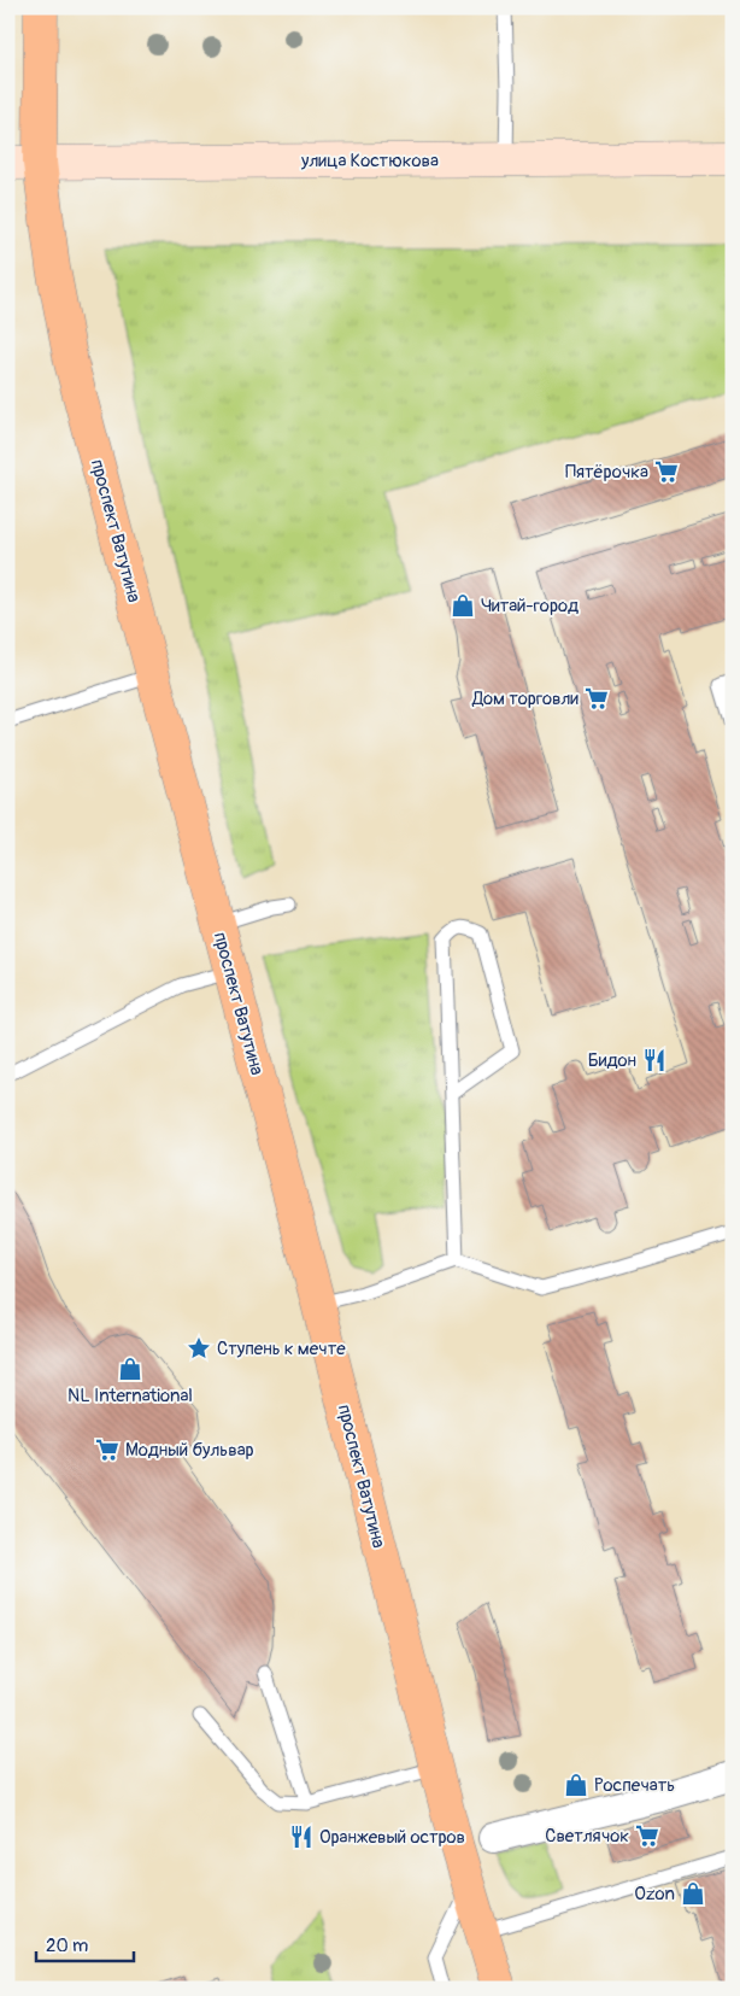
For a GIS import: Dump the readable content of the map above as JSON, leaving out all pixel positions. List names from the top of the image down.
{
  "streets": {
    "main road": ["улица Костюкова", "проспект Ватутина"]
  },
  "crossings": [
    ["улица Костюкова", "проспект Ватутина"]
  ],
  "places": {
    "supermarket": [
      "Пятёрочка",
      "Дом торговли",
      "Модный бульвар",
      "Светлячок"
    ],
    "shop": [
      "Читай-город",
      "NL International",
      "Роспечать",
      "Ozon"
    ],
    "restaurant": ["Бидон", "Оранжевый остров"],
    "place": ["Ступень к мечте"]
  },
  "scale_bar": "20 m"
}
